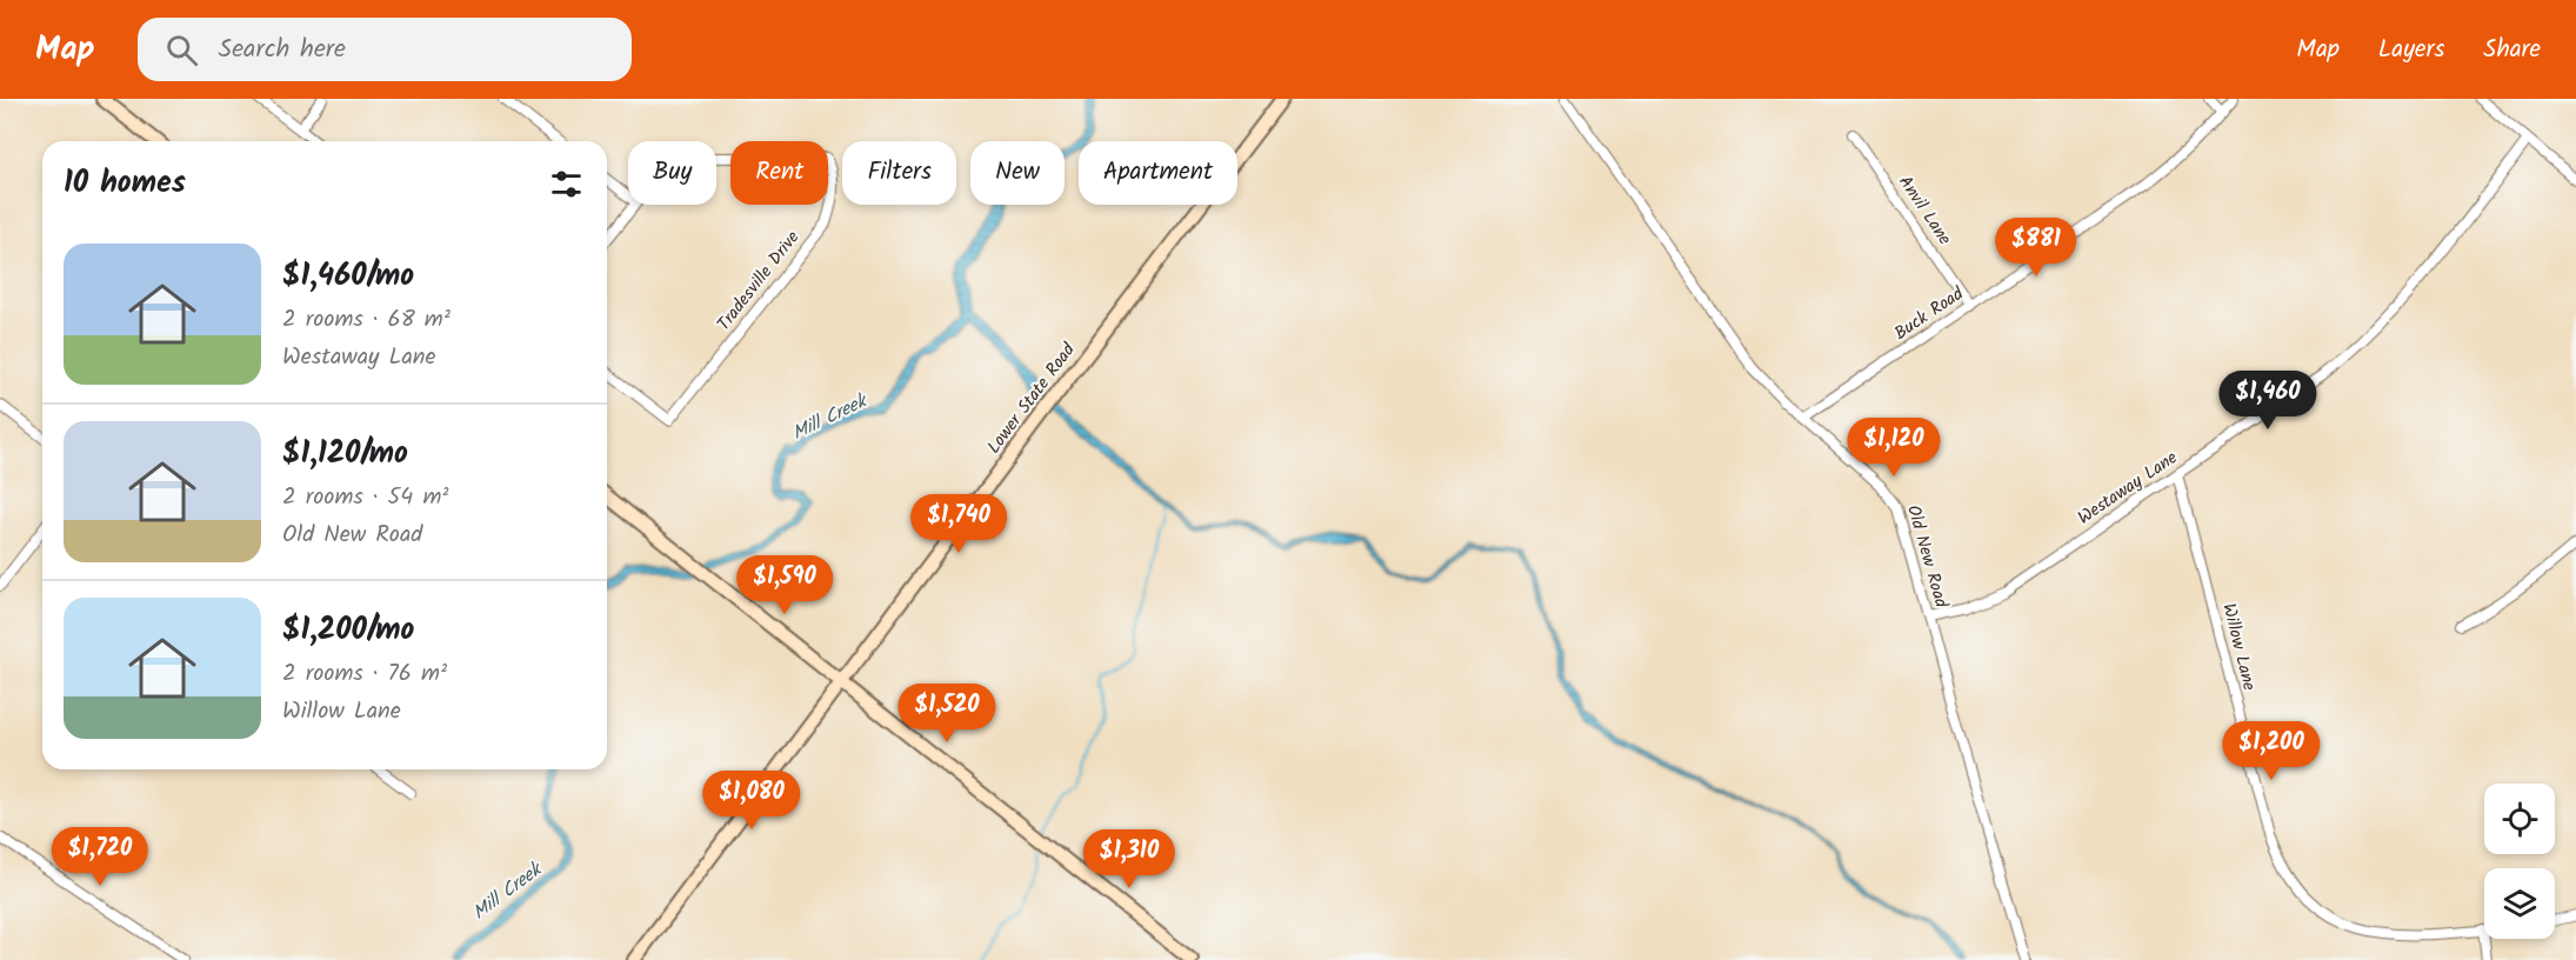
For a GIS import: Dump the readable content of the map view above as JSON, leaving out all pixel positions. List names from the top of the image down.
{
  "streets": {
    "main road": ["Lower State Road"],
    "street": [
      "Anvil Lane",
      "Tradesville Drive",
      "Buck Road",
      "Westaway Lane",
      "Old New Road",
      "Willow Lane"
    ]
  },
  "crossings": [
    ["Anvil Lane", "Buck Road"],
    ["Buck Road", "Old New Road"],
    ["Westaway Lane", "Old New Road"],
    ["Westaway Lane", "Willow Lane"]
  ],
  "water": ["Mill Creek"],
  "page": {
    "header": "Map",
    "search": "Search here",
    "nav": ["Map", "Layers", "Share"],
    "chip": [
      "Buy",
      "Rent",
      "Filters",
      "New",
      "Apartment"
    ],
    "heading": "10 homes",
    "price": [
      "$881",
      "$1,460",
      "$1,120",
      "$1,740",
      "$1,590",
      "$1,520",
      "$1,200",
      "$1,080",
      "$1,720",
      "$1,310"
    ],
    "list": [
      {
        "name": "$1,460/mo",
        "note": "2 rooms · 68 m² · Westaway Lane"
      },
      {
        "name": "$1,120/mo",
        "note": "2 rooms · 54 m² · Old New Road"
      },
      {
        "name": "$1,200/mo",
        "note": "2 rooms · 76 m² · Willow Lane"
      }
    ]
  }
}
